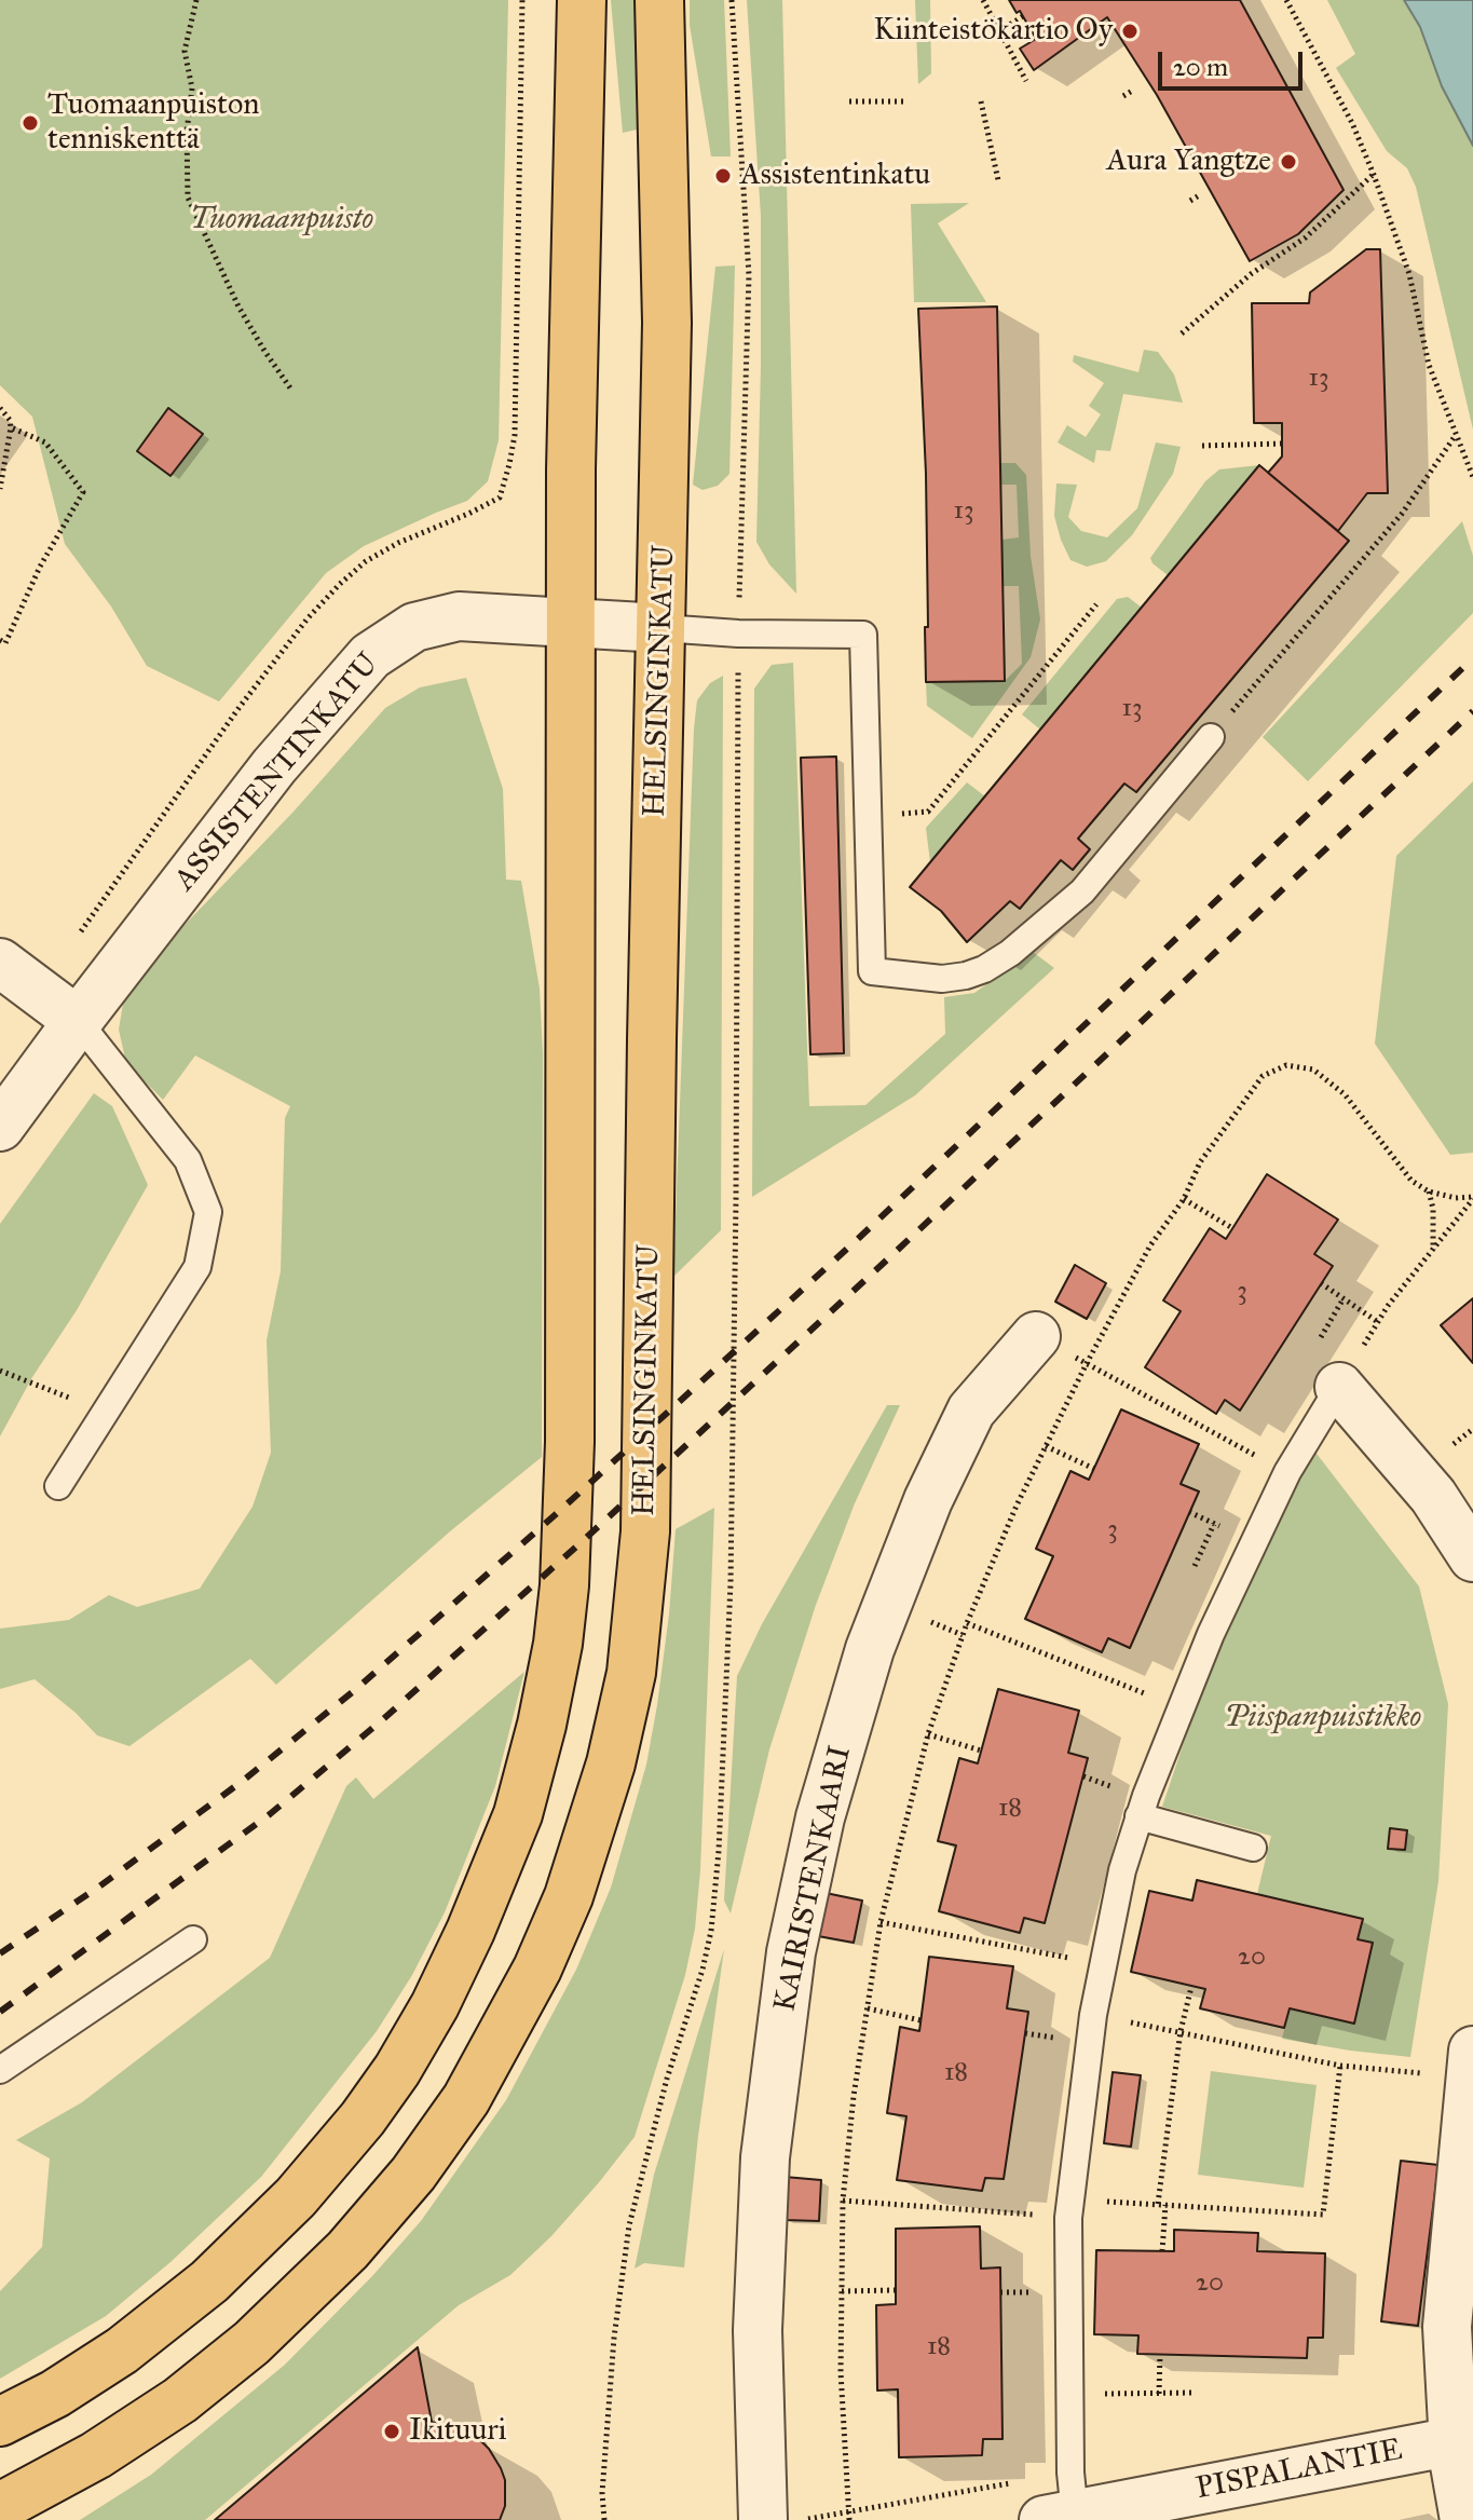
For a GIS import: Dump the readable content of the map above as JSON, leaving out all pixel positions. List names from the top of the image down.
{
  "streets": {
    "main road": ["HELSINGINKATU"],
    "street": ["ASSISTENTINKATU", "KAIRISTENKAARI", "PISPALANTIE"]
  },
  "crossings": [
    ["HELSINGINKATU", "ASSISTENTINKATU"]
  ],
  "parks": ["Tuomaanpuisto", "Piispanpuistikko"],
  "places": [
    "Kiinteistökartio Oy",
    "Tuomaanpuiston tenniskenttä",
    "Aura Yangtze",
    "Assistentinkatu",
    "Ikituuri"
  ],
  "house_numbers": [
    "13",
    "13",
    "13",
    "3",
    "3",
    "18",
    "20",
    "18",
    "20",
    "18"
  ],
  "scale_bar": "20 m"
}
